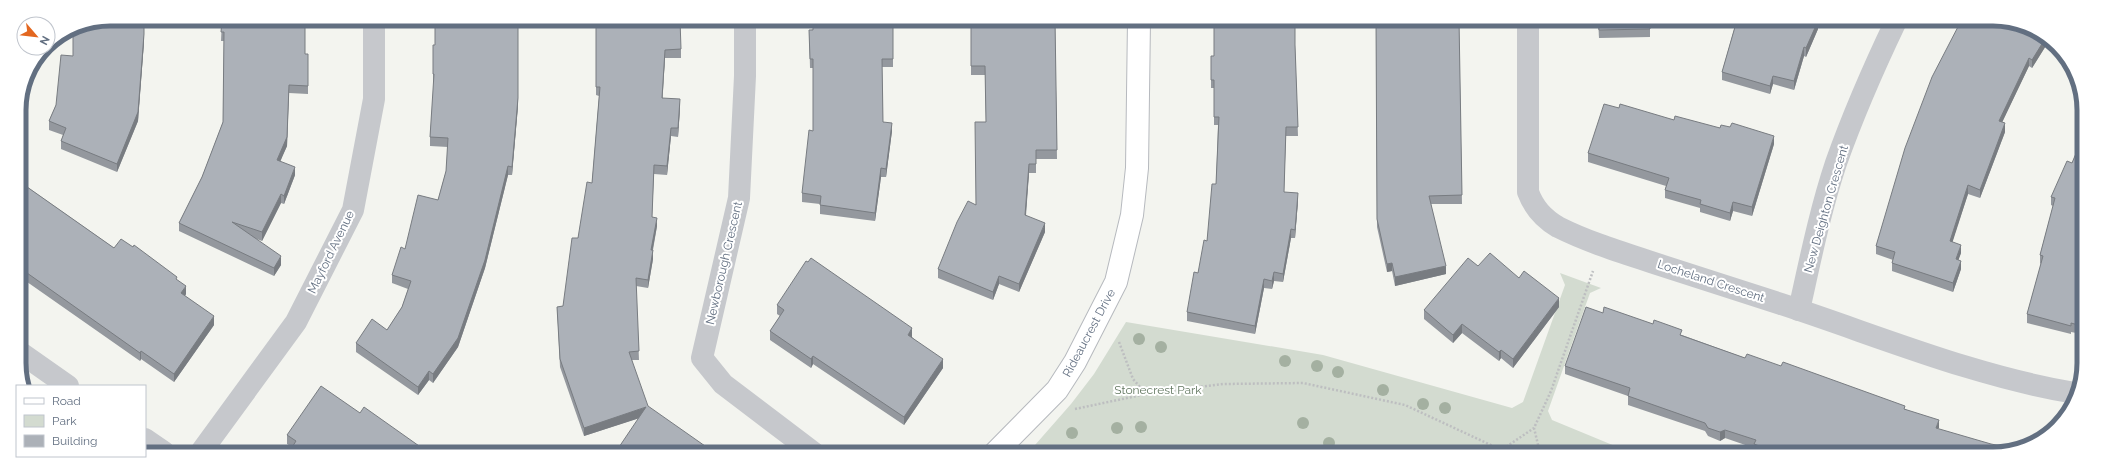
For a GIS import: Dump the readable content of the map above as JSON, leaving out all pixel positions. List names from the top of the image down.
{
  "streets": {
    "street": [
      "New Deighton Crescent",
      "Mayford Avenue",
      "Newborough Crescent",
      "Locheland Crescent",
      "Rideaucrest Drive"
    ]
  },
  "crossings": [
    ["New Deighton Crescent", "Locheland Crescent"]
  ],
  "parks": ["Stonecrest Park"],
  "legend": ["Road", "Park", "Building"],
  "north": "bottom right"
}
